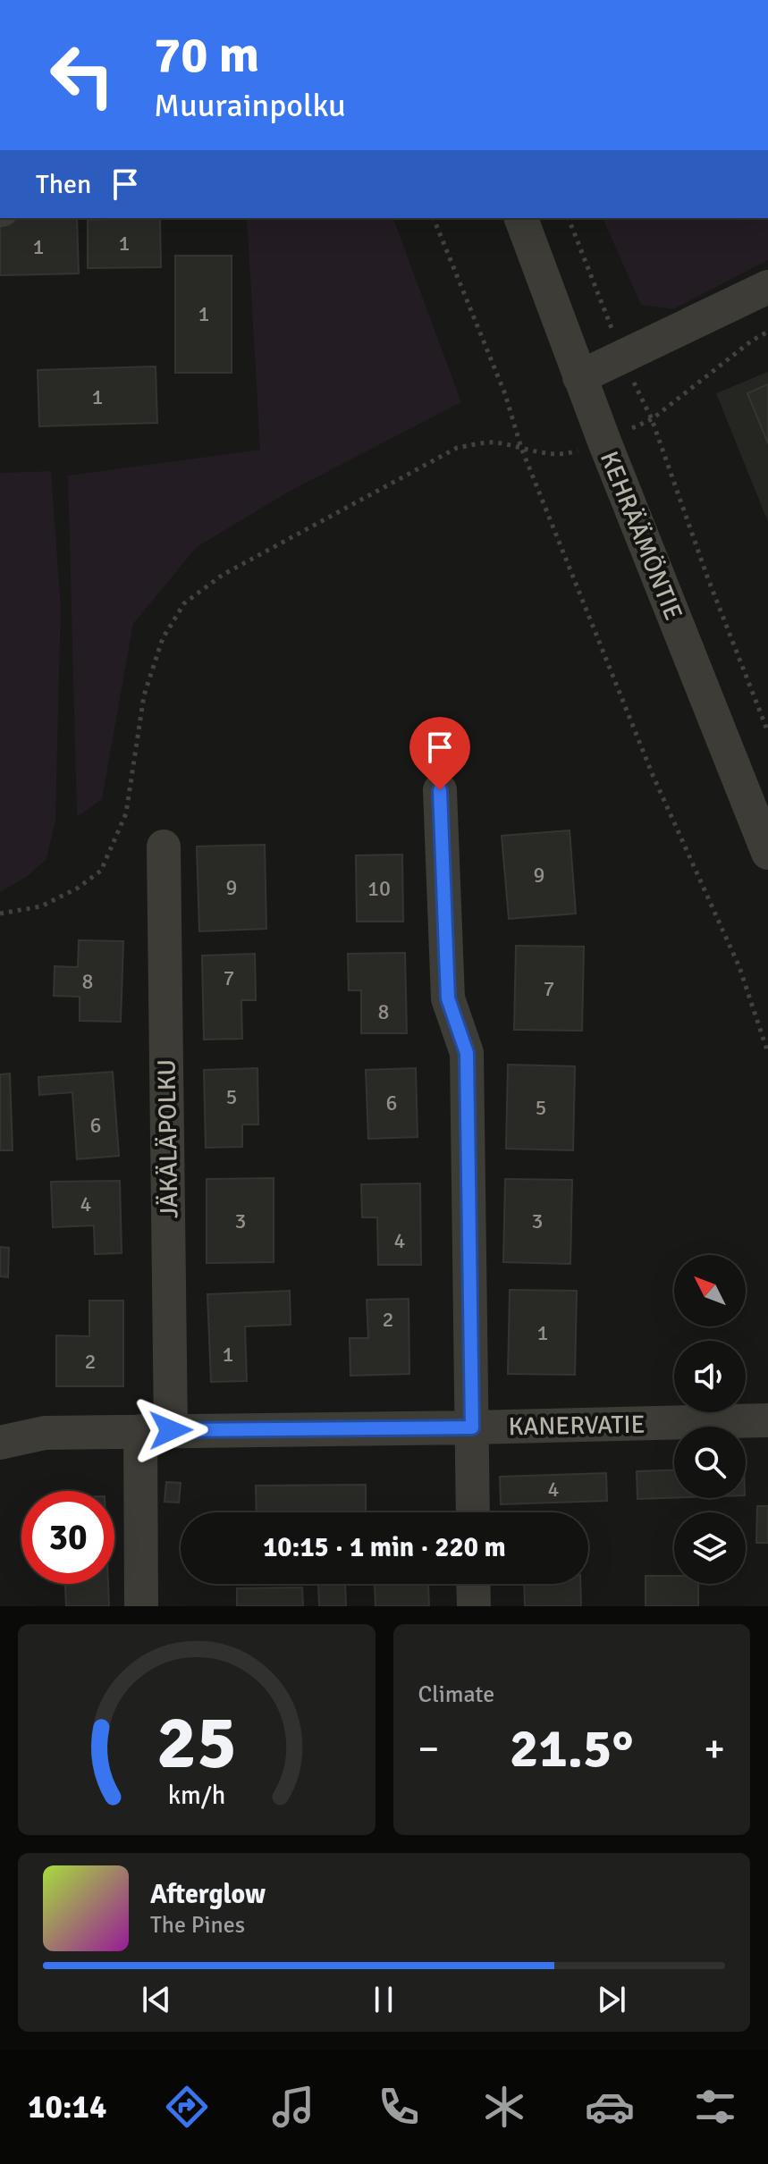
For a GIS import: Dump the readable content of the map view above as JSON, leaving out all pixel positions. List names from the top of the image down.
{
  "streets": {
    "street": ["KEHRÄÄMÖNTIE", "JÄKÄLÄPOLKU", "KANERVATIE"]
  },
  "crossings": [
    ["JÄKÄLÄPOLKU", "KANERVATIE"]
  ],
  "house_numbers": [
    "1",
    "1",
    "1",
    "1",
    "9",
    "9",
    "10",
    "7",
    "8",
    "7",
    "8",
    "5",
    "6",
    "5",
    "6",
    "4",
    "3",
    "3",
    "4",
    "2",
    "1",
    "1",
    "2",
    "4"
  ],
  "north": "top left",
  "page": {
    "turn": ["70 m", "Muurainpolku"],
    "then": "Then",
    "limit": "30",
    "trip": "10:15 · 1 min · 220 m",
    "tile": "Climate",
    "heat": ["−", "21.5°", "+"],
    "song": ["Afterglow", "The Pines"],
    "tabs": "10:14",
    "gauge": ["25", "km/h"]
  }
}
